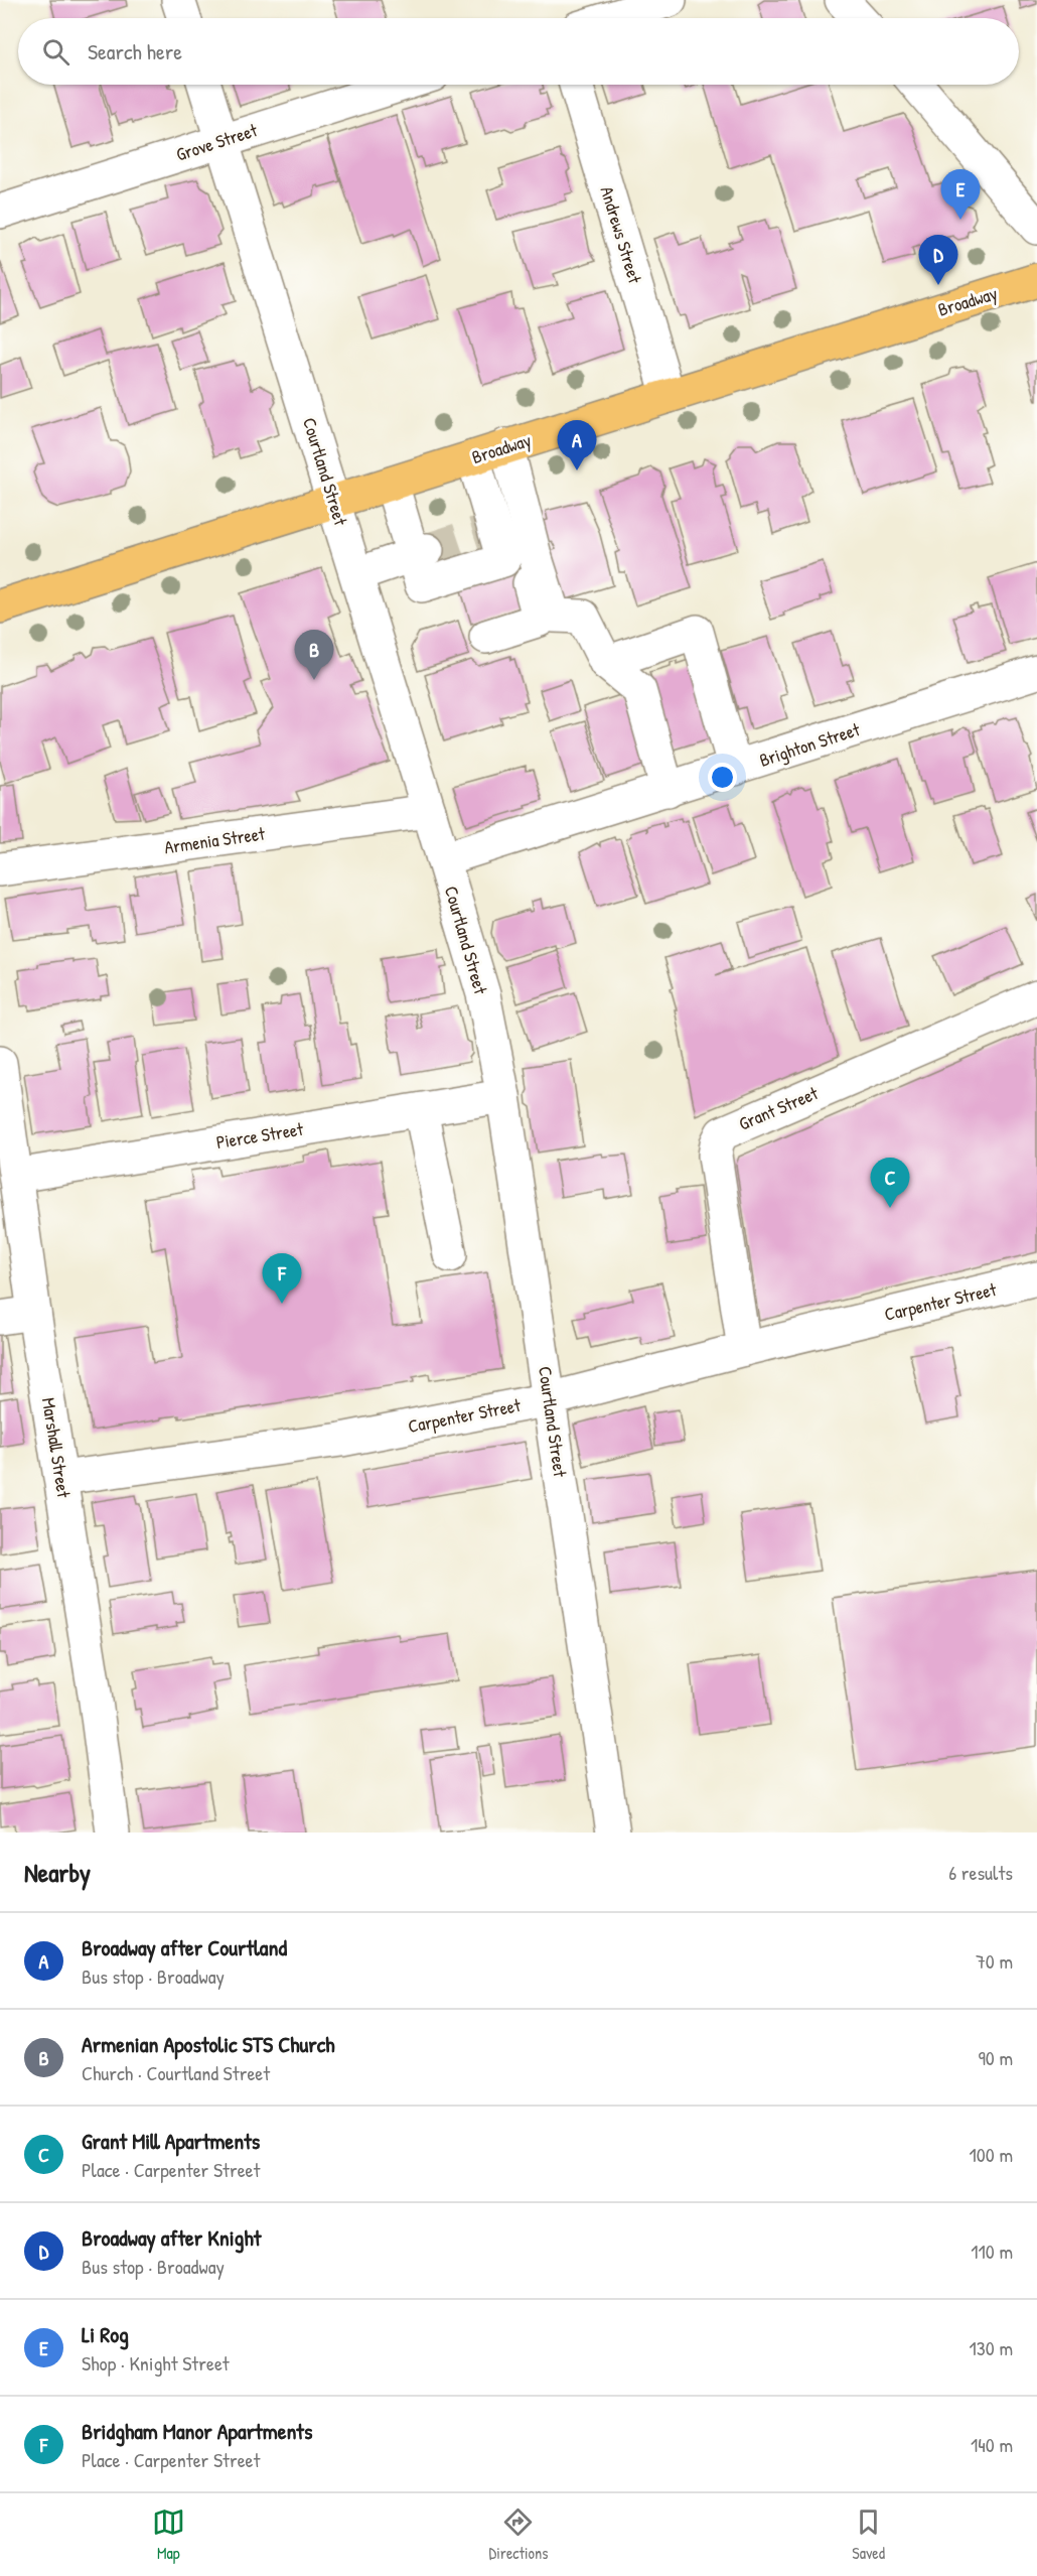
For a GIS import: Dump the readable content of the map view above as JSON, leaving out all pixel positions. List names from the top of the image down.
{
  "streets": {
    "main road": ["Broadway"],
    "street": [
      "Grove Street",
      "Andrews Street",
      "Courtland Street",
      "Brighton Street",
      "Armenia Street",
      "Grant Street",
      "Pierce Street",
      "Carpenter Street",
      "Marshall Street"
    ]
  },
  "crossings": [
    ["Grove Street", "Courtland Street"],
    ["Andrews Street", "Broadway"],
    ["Broadway", "Courtland Street"],
    ["Courtland Street", "Brighton Street"],
    ["Courtland Street", "Armenia Street"],
    ["Courtland Street", "Pierce Street"],
    ["Courtland Street", "Carpenter Street"],
    ["Grant Street", "Carpenter Street"],
    ["Pierce Street", "Marshall Street"],
    ["Carpenter Street", "Marshall Street"]
  ],
  "page": {
    "search": "Search here",
    "pins": [
      "E",
      "D",
      "A",
      "B",
      "C",
      "F"
    ],
    "heading": ["Nearby", "6 results"],
    "list": [
      {
        "mark": "A",
        "name": "Broadway after Courtland",
        "note": "Bus stop · Broadway",
        "value": "70 m"
      },
      {
        "mark": "B",
        "name": "Armenian Apostolic STS Church",
        "note": "Church · Courtland Street",
        "value": "90 m"
      },
      {
        "mark": "C",
        "name": "Grant Mill Apartments",
        "note": "Place · Carpenter Street",
        "value": "100 m"
      },
      {
        "mark": "D",
        "name": "Broadway after Knight",
        "note": "Bus stop · Broadway",
        "value": "110 m"
      },
      {
        "mark": "E",
        "name": "Li Rog",
        "note": "Shop · Knight Street",
        "value": "130 m"
      },
      {
        "mark": "F",
        "name": "Bridgham Manor Apartments",
        "note": "Place · Carpenter Street",
        "value": "140 m"
      }
    ],
    "nav": ["Map", "Directions", "Saved"]
  }
}
